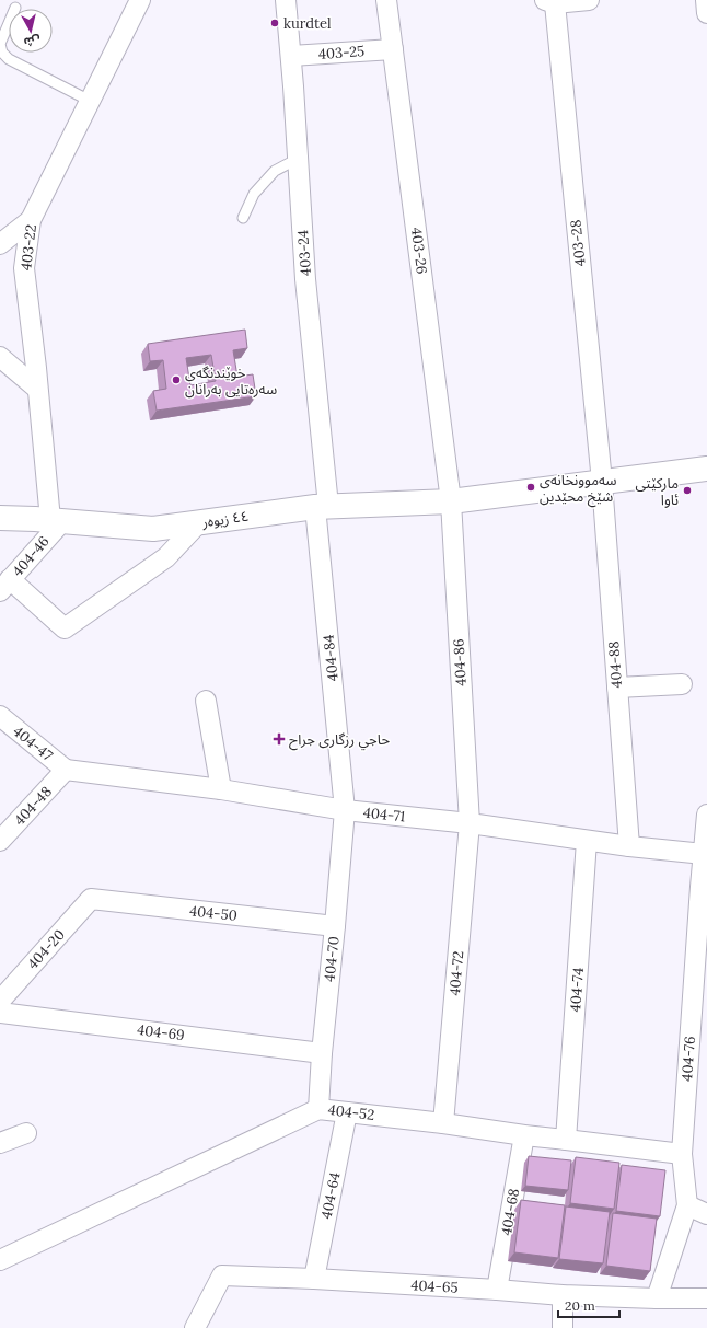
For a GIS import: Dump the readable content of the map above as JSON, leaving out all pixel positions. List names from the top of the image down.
{
  "streets": {
    "street": [
      "403-25",
      "403-28",
      "403-22",
      "403-26",
      "403-24",
      "٤٤ زیوەر",
      "404-46",
      "404-84",
      "404-86",
      "404-88",
      "404-47",
      "404-48",
      "404-71",
      "404-50",
      "404-20",
      "404-70",
      "404-72",
      "404-74",
      "404-69",
      "404-76",
      "404-52",
      "404-64",
      "404-68",
      "404-65"
    ]
  },
  "crossings": [
    ["403-25", "403-26"],
    ["403-25", "403-24"],
    ["403-28", "٤٤ زیوەر"],
    ["403-28", "404-88"],
    ["403-22", "٤٤ زیوەر"],
    ["403-22", "404-46"],
    ["403-26", "٤٤ زیوەر"],
    ["403-26", "404-86"],
    ["403-24", "٤٤ زیوەر"],
    ["403-24", "404-84"],
    ["٤٤ زیوەر", "404-46"],
    ["٤٤ زیوەر", "404-84"],
    ["٤٤ زیوەر", "404-86"],
    ["٤٤ زیوەر", "404-88"],
    ["404-84", "404-71"],
    ["404-84", "404-70"],
    ["404-86", "404-71"],
    ["404-86", "404-72"],
    ["404-88", "404-71"],
    ["404-47", "404-48"],
    ["404-47", "404-71"],
    ["404-48", "404-71"],
    ["404-71", "404-70"],
    ["404-71", "404-72"],
    ["404-71", "404-74"],
    ["404-71", "404-76"],
    ["404-50", "404-20"],
    ["404-50", "404-70"],
    ["404-70", "404-69"],
    ["404-70", "404-52"],
    ["404-72", "404-52"],
    ["404-74", "404-52"],
    ["404-76", "404-52"],
    ["404-76", "404-65"],
    ["404-52", "404-64"],
    ["404-52", "404-68"],
    ["404-64", "404-65"],
    ["404-68", "404-65"]
  ],
  "places": {
    "other": [
      "kurdtel",
      "خوێندنگەی سەرەتایی بەرانان",
      "سەموونخانەی شێخ محێدین",
      "مارکێتی ئاوا"
    ],
    "health": ["حاجي رزگارى جراح"]
  },
  "scale_bar": "20 m",
  "north": "bottom"
}
